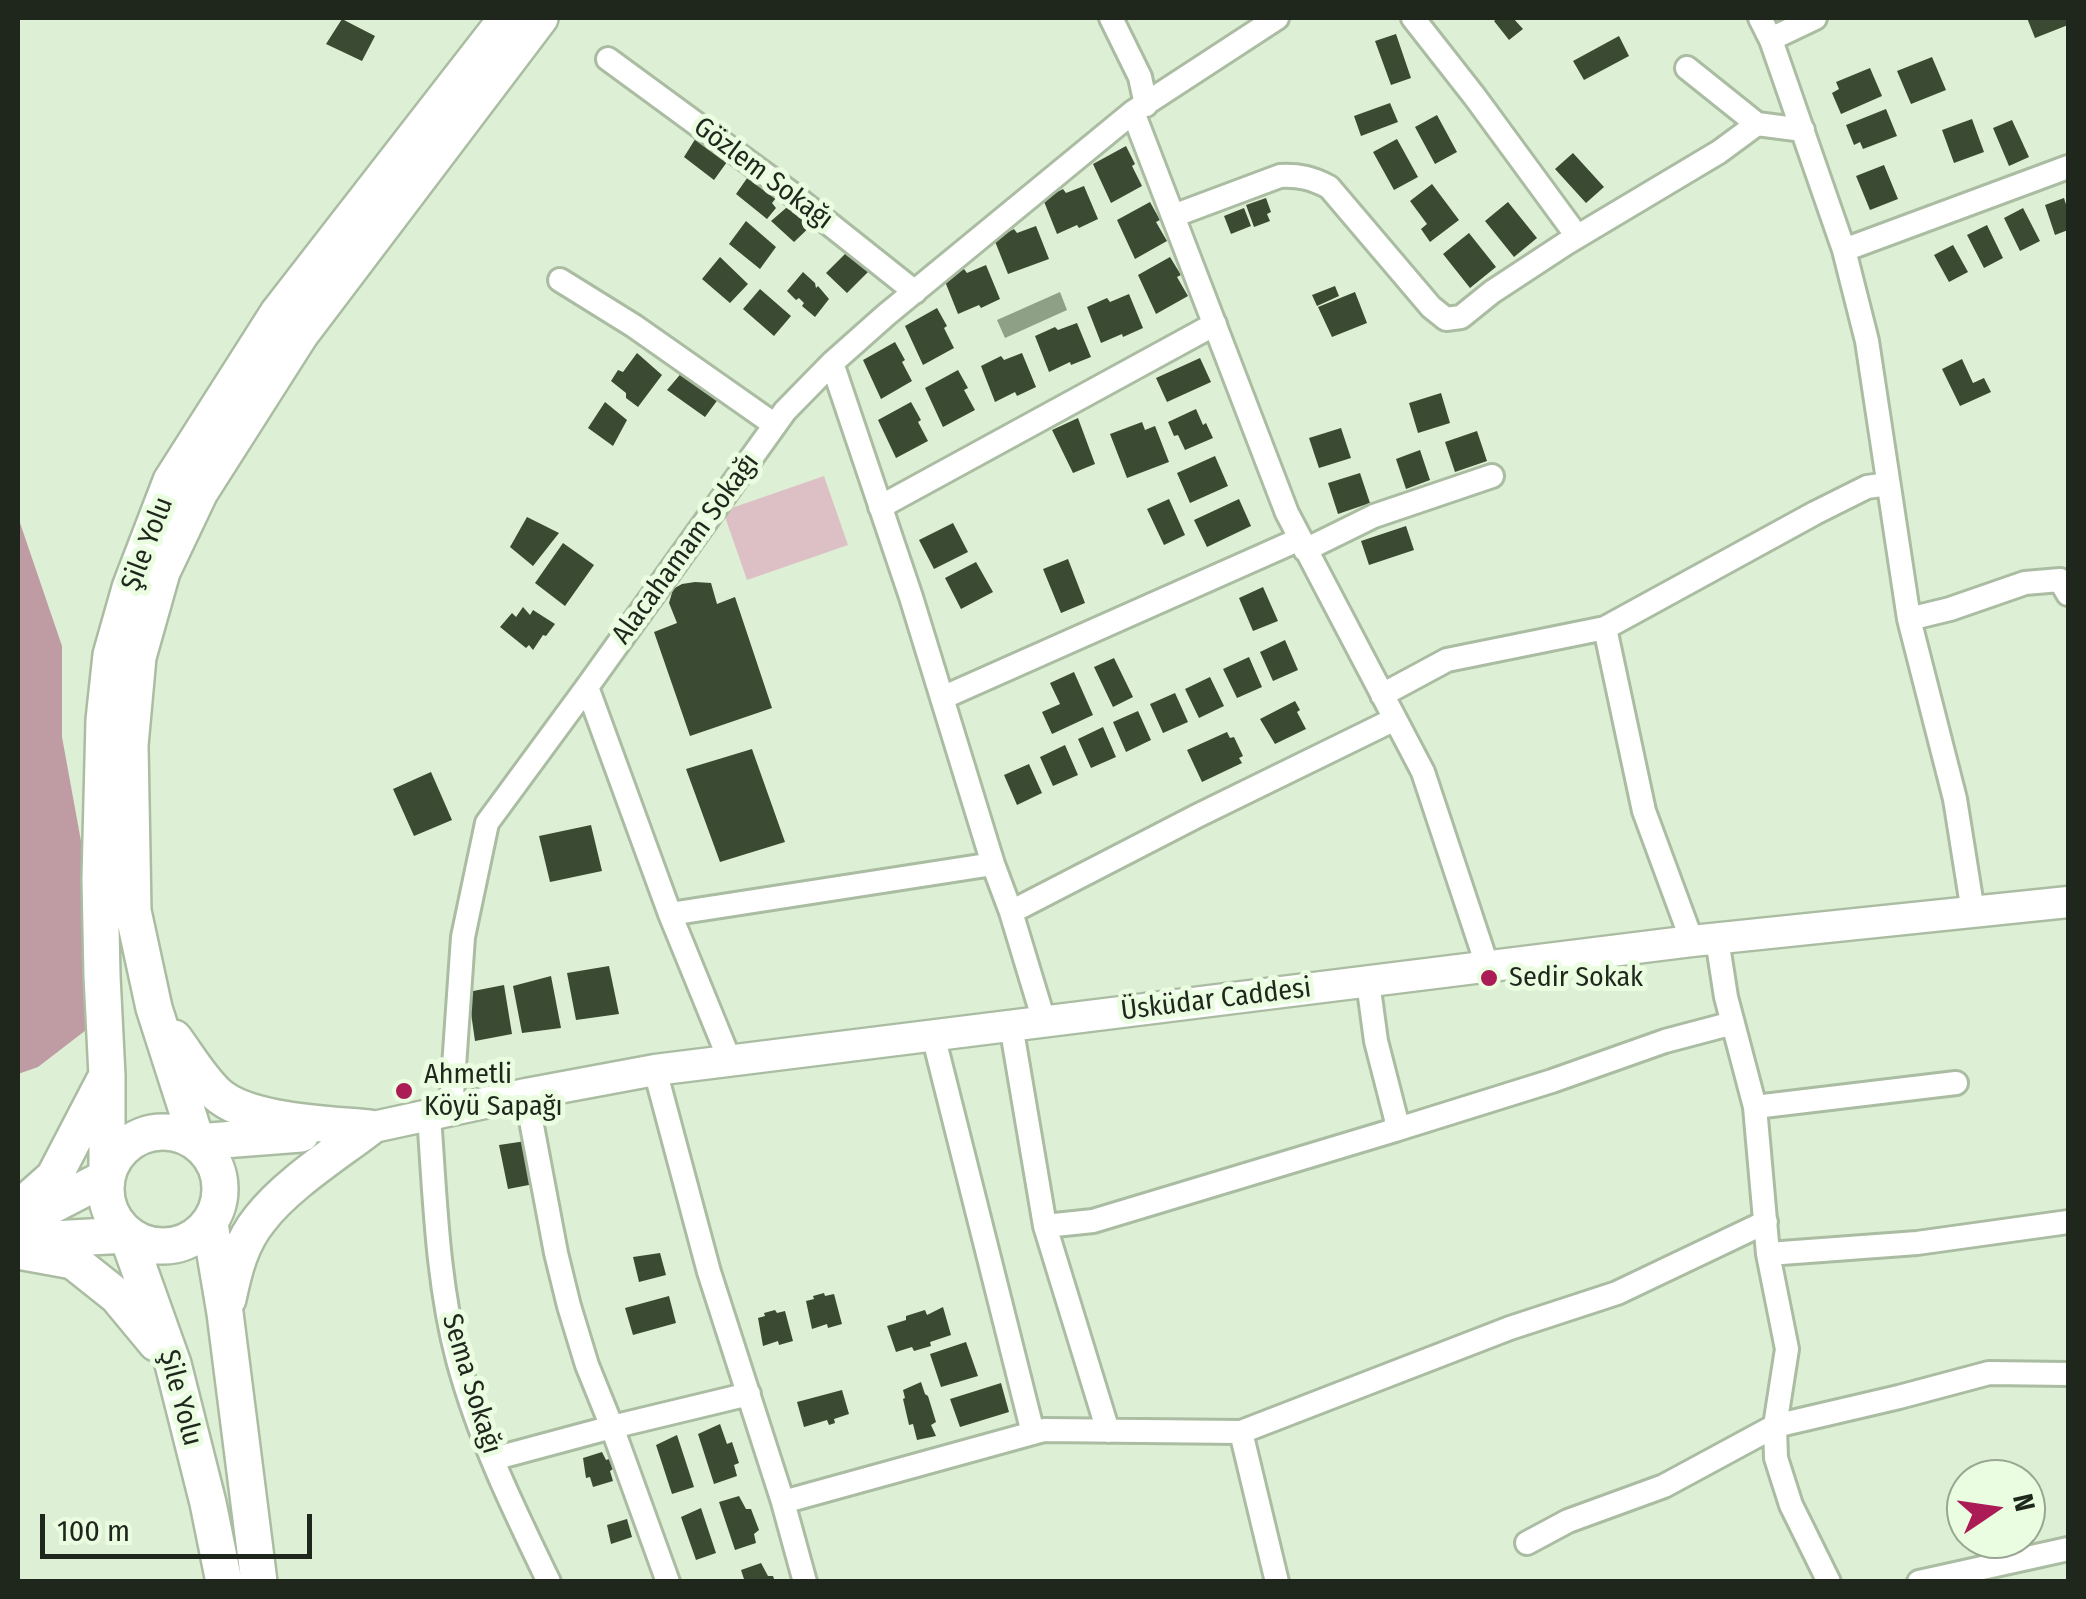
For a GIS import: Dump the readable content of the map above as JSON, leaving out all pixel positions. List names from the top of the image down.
{
  "streets": {
    "highway": ["Şile Yolu", "Üsküdar Caddesi"],
    "street": ["Gözlem Sokağı", "Alacahamam Sokağı", "Sema Sokağı"]
  },
  "crossings": [
    ["Gözlem Sokağı", "Alacahamam Sokağı"],
    ["Şile Yolu", "Üsküdar Caddesi"],
    ["Alacahamam Sokağı", "Üsküdar Caddesi"],
    ["Alacahamam Sokağı", "Sema Sokağı"],
    ["Üsküdar Caddesi", "Sema Sokağı"]
  ],
  "places": ["Sedir Sokak", "Ahmetli Köyü Sapağı"],
  "scale_bar": "100 m",
  "north": "right"
}
